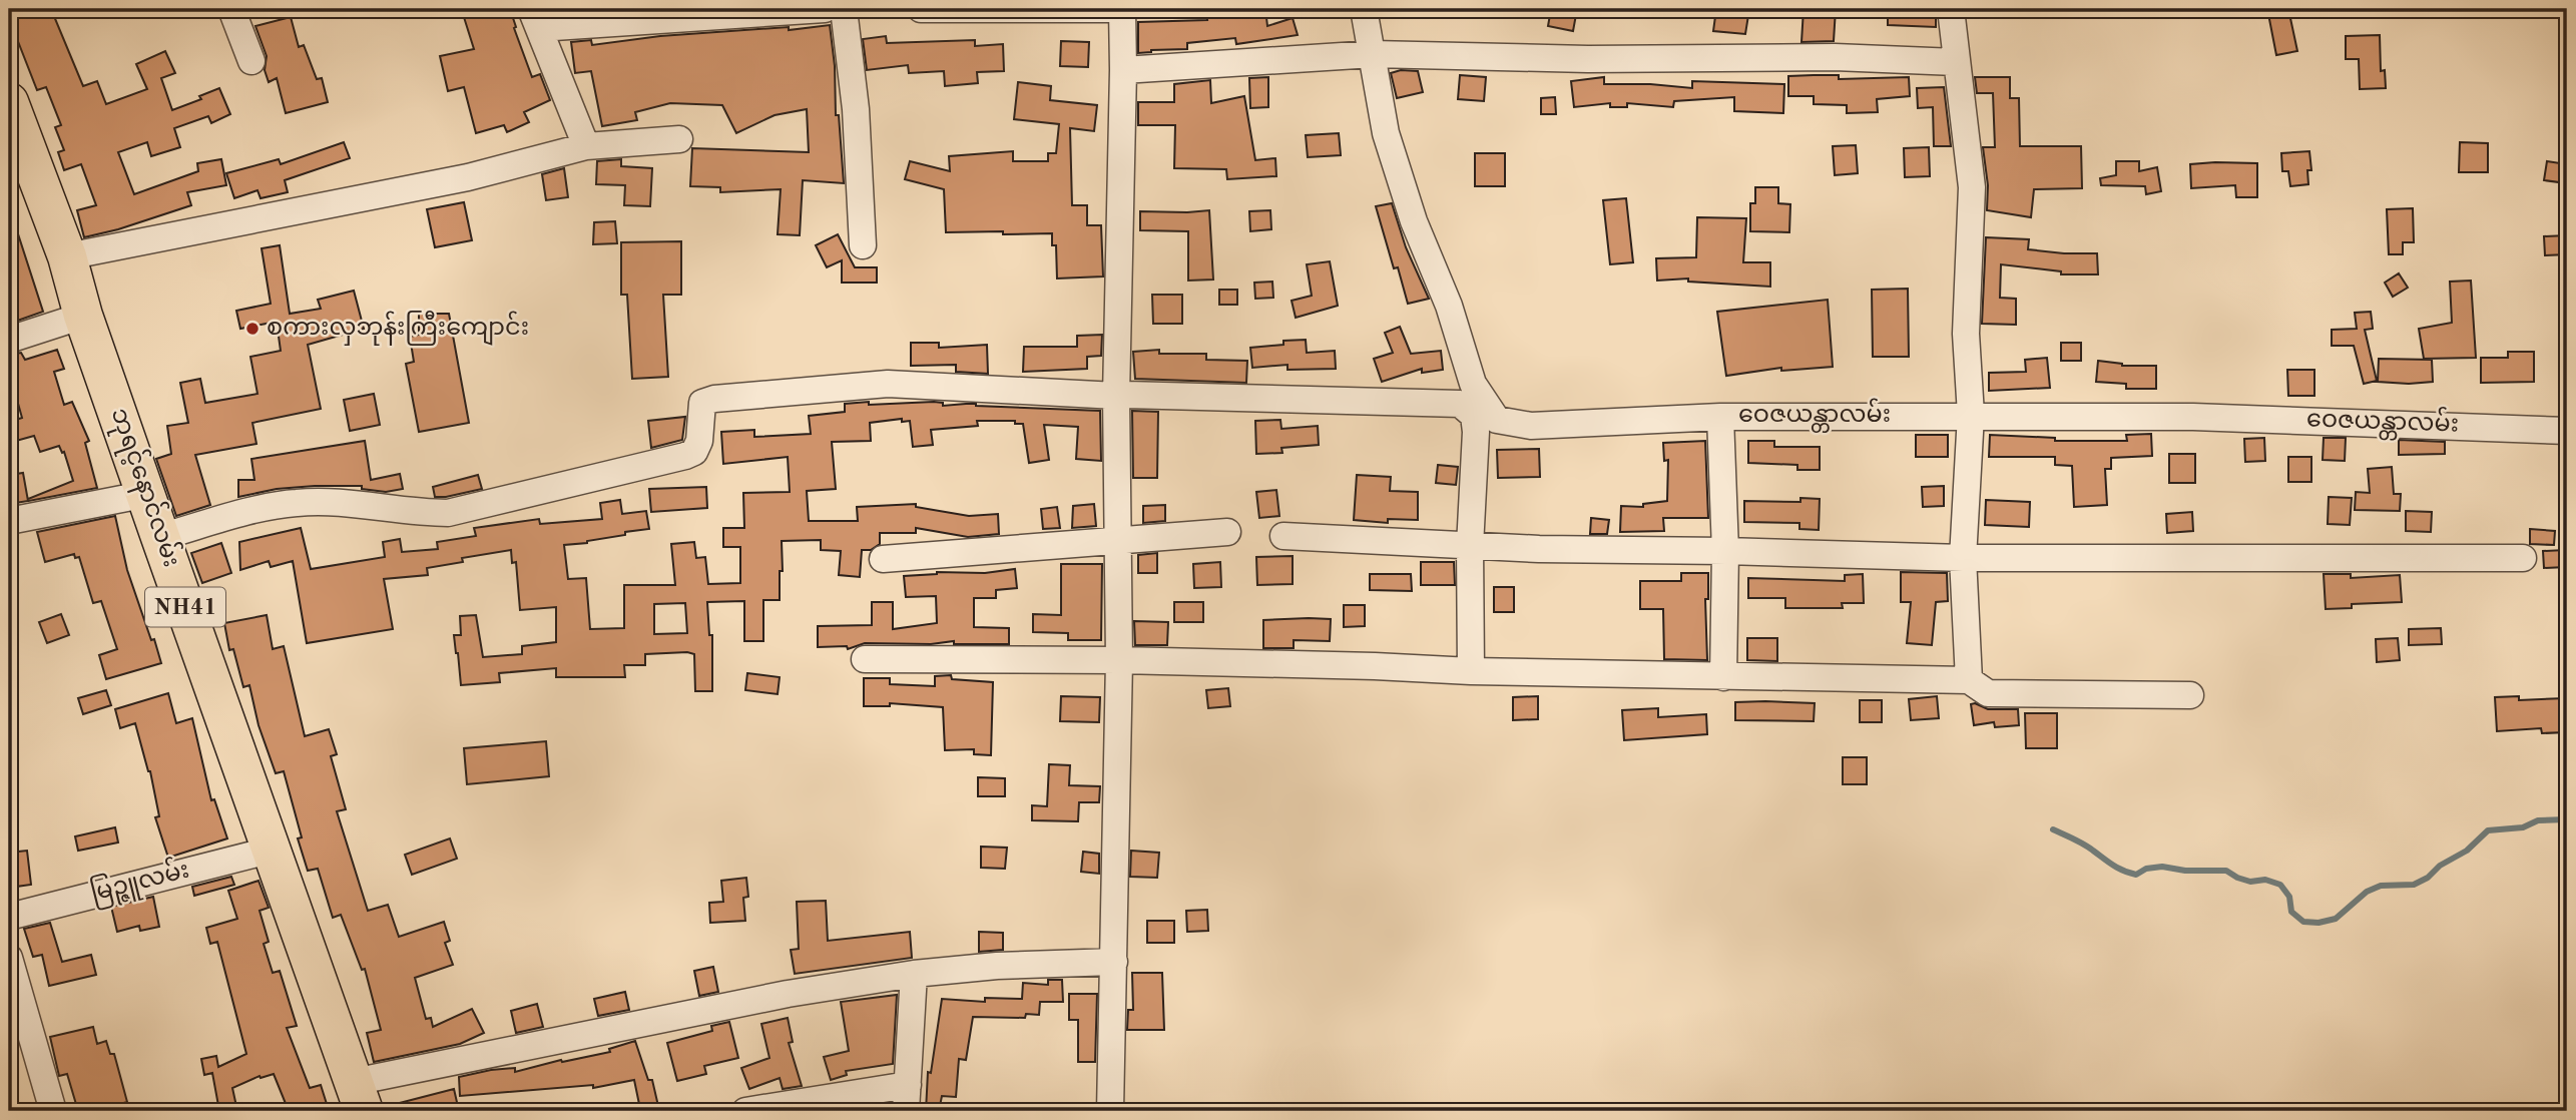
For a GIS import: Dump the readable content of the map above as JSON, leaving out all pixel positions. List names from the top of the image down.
{
  "streets": {
    "highway": ["ဘုရင့်နောင်လမ်း", "NH41"],
    "street": ["ဝေဇယန္တာလမ်း", "မြဉ္ဇူလမ်း"]
  },
  "crossings": [
    ["ဘုရင့်နောင်လမ်း", "မြဉ္ဇူလမ်း"]
  ],
  "places": ["စကားလှဘုန်းကြီးကျောင်း"]
}
